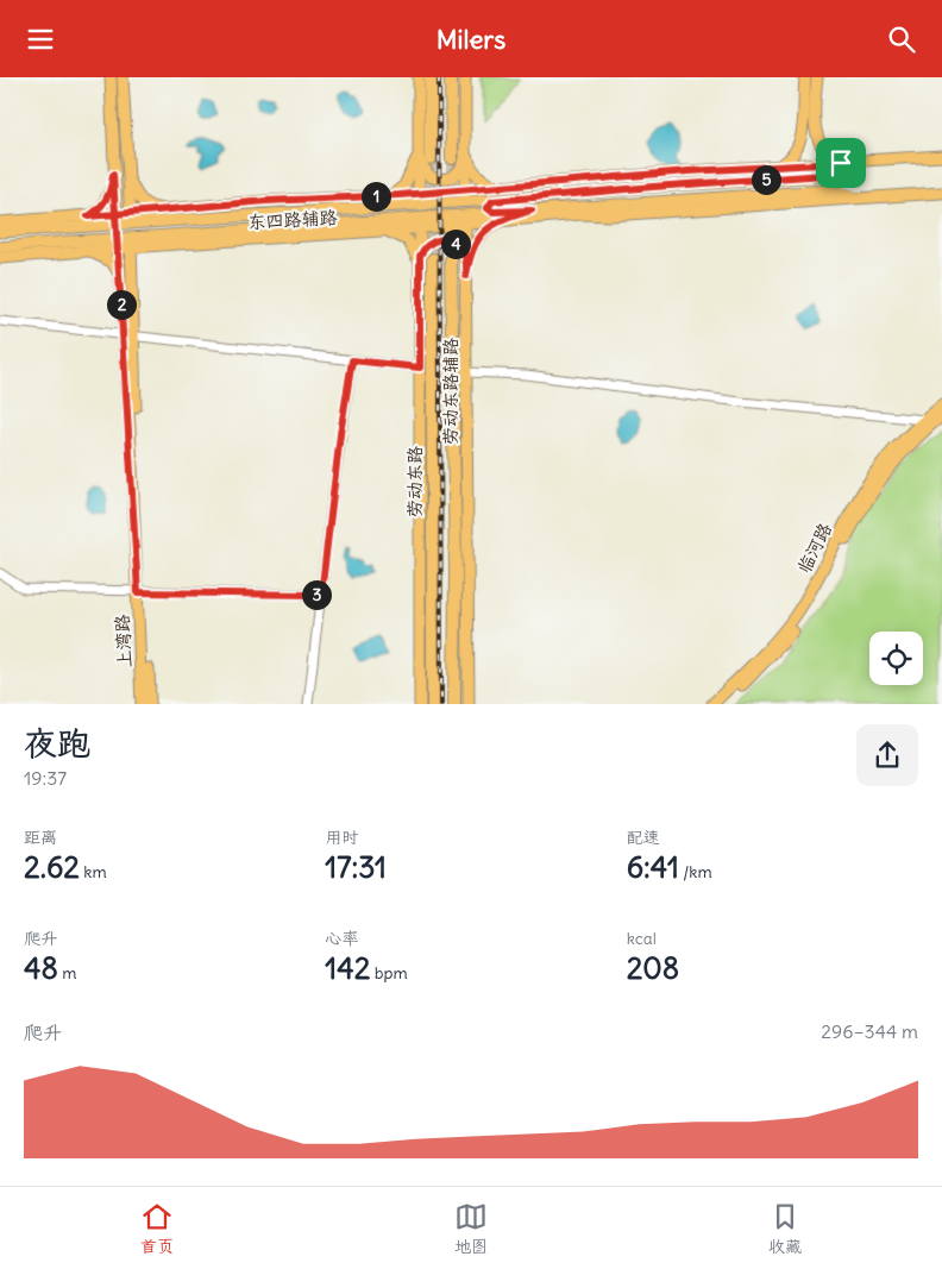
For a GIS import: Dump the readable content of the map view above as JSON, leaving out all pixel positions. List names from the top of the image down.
{
  "streets": {
    "highway": ["劳动东路"],
    "main road": [
      "东四路辅路",
      "劳动东路辅路",
      "临河路",
      "上湾路"
    ]
  },
  "crossings": [
    ["东四路辅路", "劳动东路辅路"],
    ["东四路辅路", "上湾路"]
  ],
  "page": {
    "header": "Milers",
    "pins": [
      "5",
      "1",
      "4",
      "2",
      "3"
    ],
    "heading": ["夜跑", "19:37"],
    "stats": [
      ["距离", "2.62 km"],
      ["用时", "17:31"],
      ["配速", "6:41 /km"],
      ["爬升", "48 m"],
      ["心率", "142 bpm"],
      ["kcal", "208"]
    ],
    "chart": ["爬升", "296–344 m"],
    "tabs": ["首页", "地图", "收藏"]
  }
}
